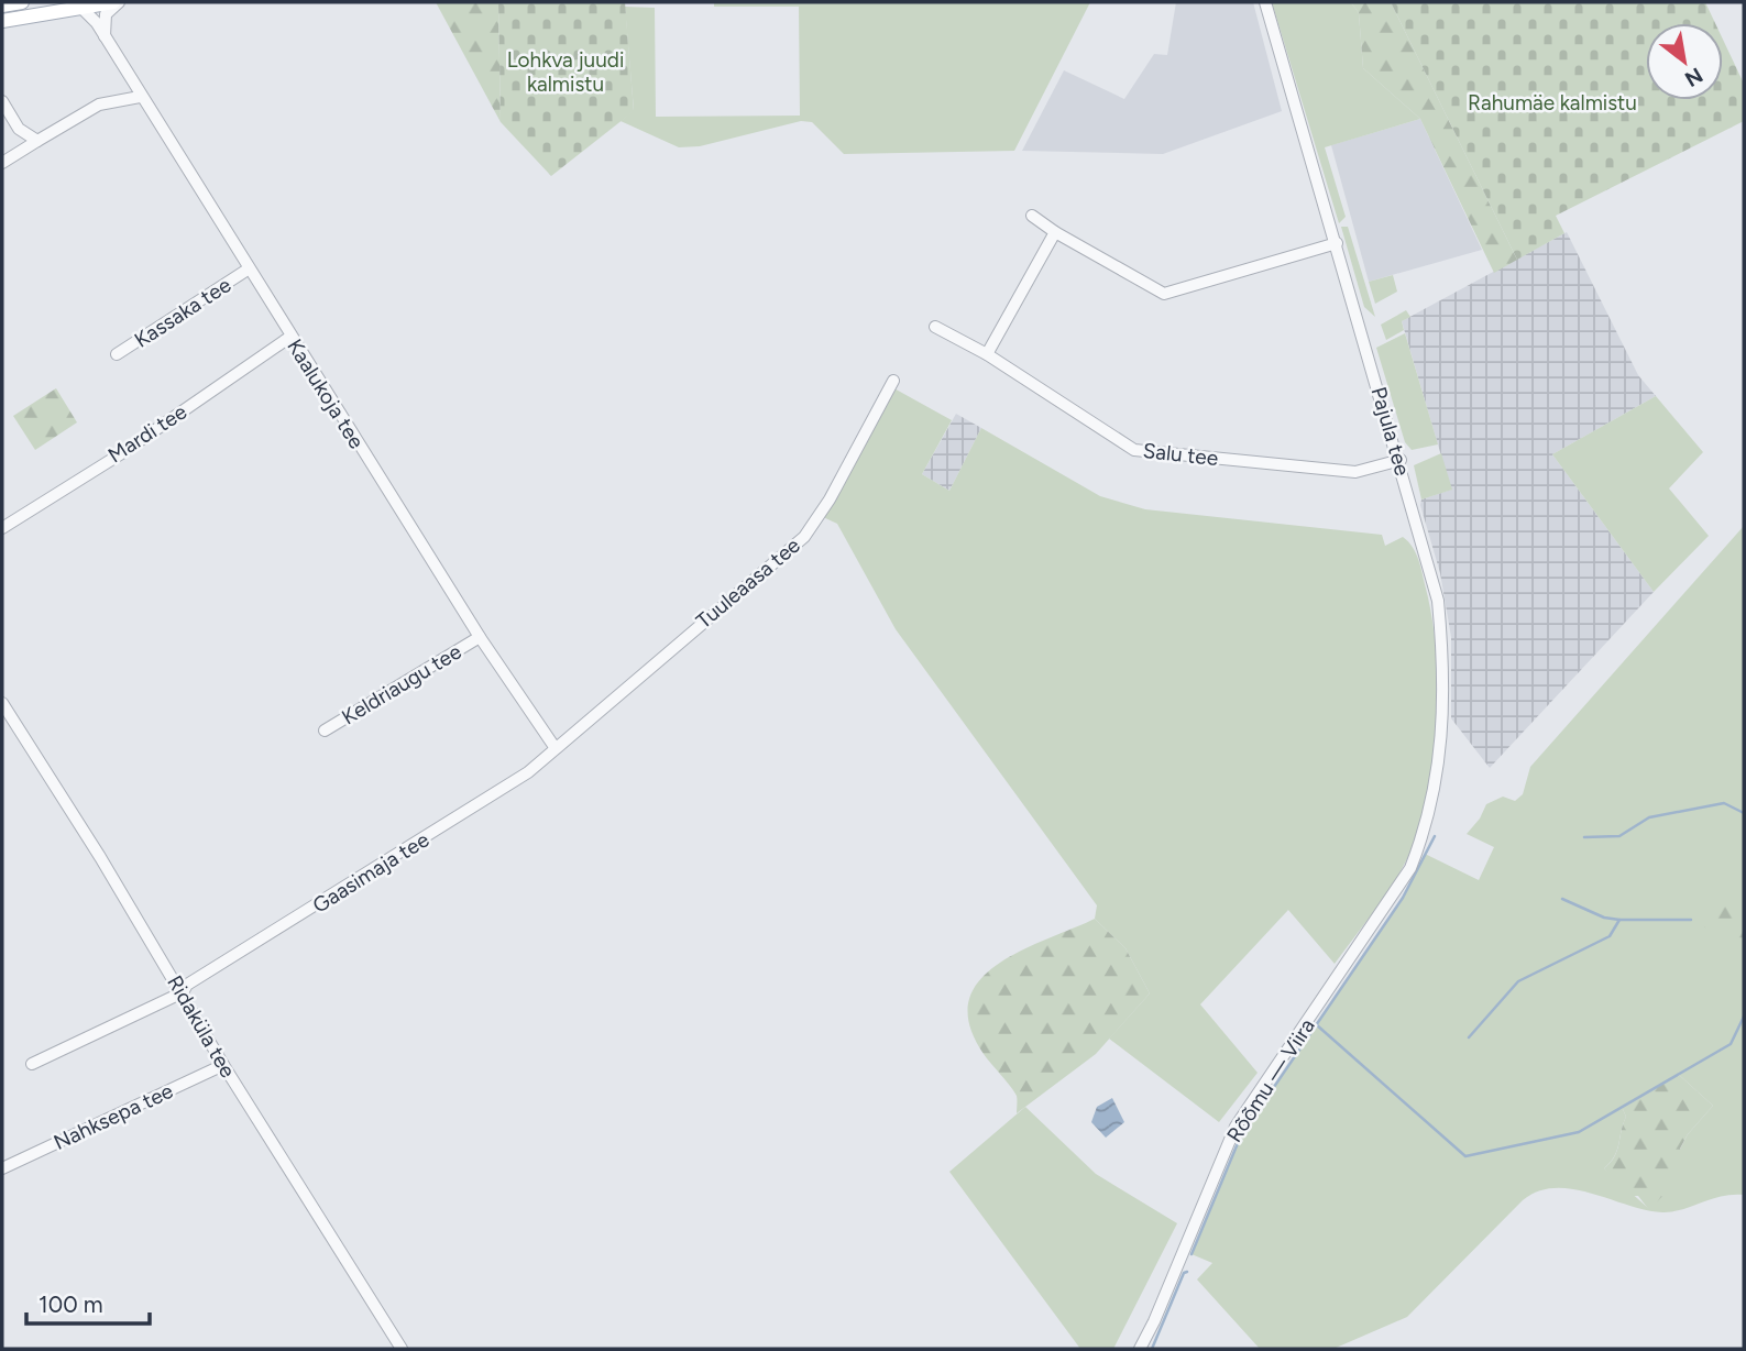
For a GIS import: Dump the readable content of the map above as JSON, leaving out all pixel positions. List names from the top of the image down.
{
  "streets": {
    "street": [
      "Kassaka tee",
      "Kaalukoja tee",
      "Pajula tee",
      "Mardi tee",
      "Salu tee",
      "Tuuleaasa tee",
      "Keldriaugu tee",
      "Gaasimaja tee",
      "Ridaküla tee",
      "Rõõmu — Viira",
      "Nahksepa tee"
    ]
  },
  "crossings": [
    ["Kassaka tee", "Kaalukoja tee"],
    ["Kaalukoja tee", "Mardi tee"],
    ["Kaalukoja tee", "Tuuleaasa tee"],
    ["Kaalukoja tee", "Keldriaugu tee"],
    ["Kaalukoja tee", "Gaasimaja tee"],
    ["Pajula tee", "Salu tee"],
    ["Pajula tee", "Rõõmu — Viira"],
    ["Tuuleaasa tee", "Gaasimaja tee"],
    ["Gaasimaja tee", "Ridaküla tee"],
    ["Ridaküla tee", "Nahksepa tee"]
  ],
  "parks": ["Lohkva juudi kalmistu", "Rahumäe kalmistu"],
  "scale_bar": "100 m",
  "north": "bottom right"
}
